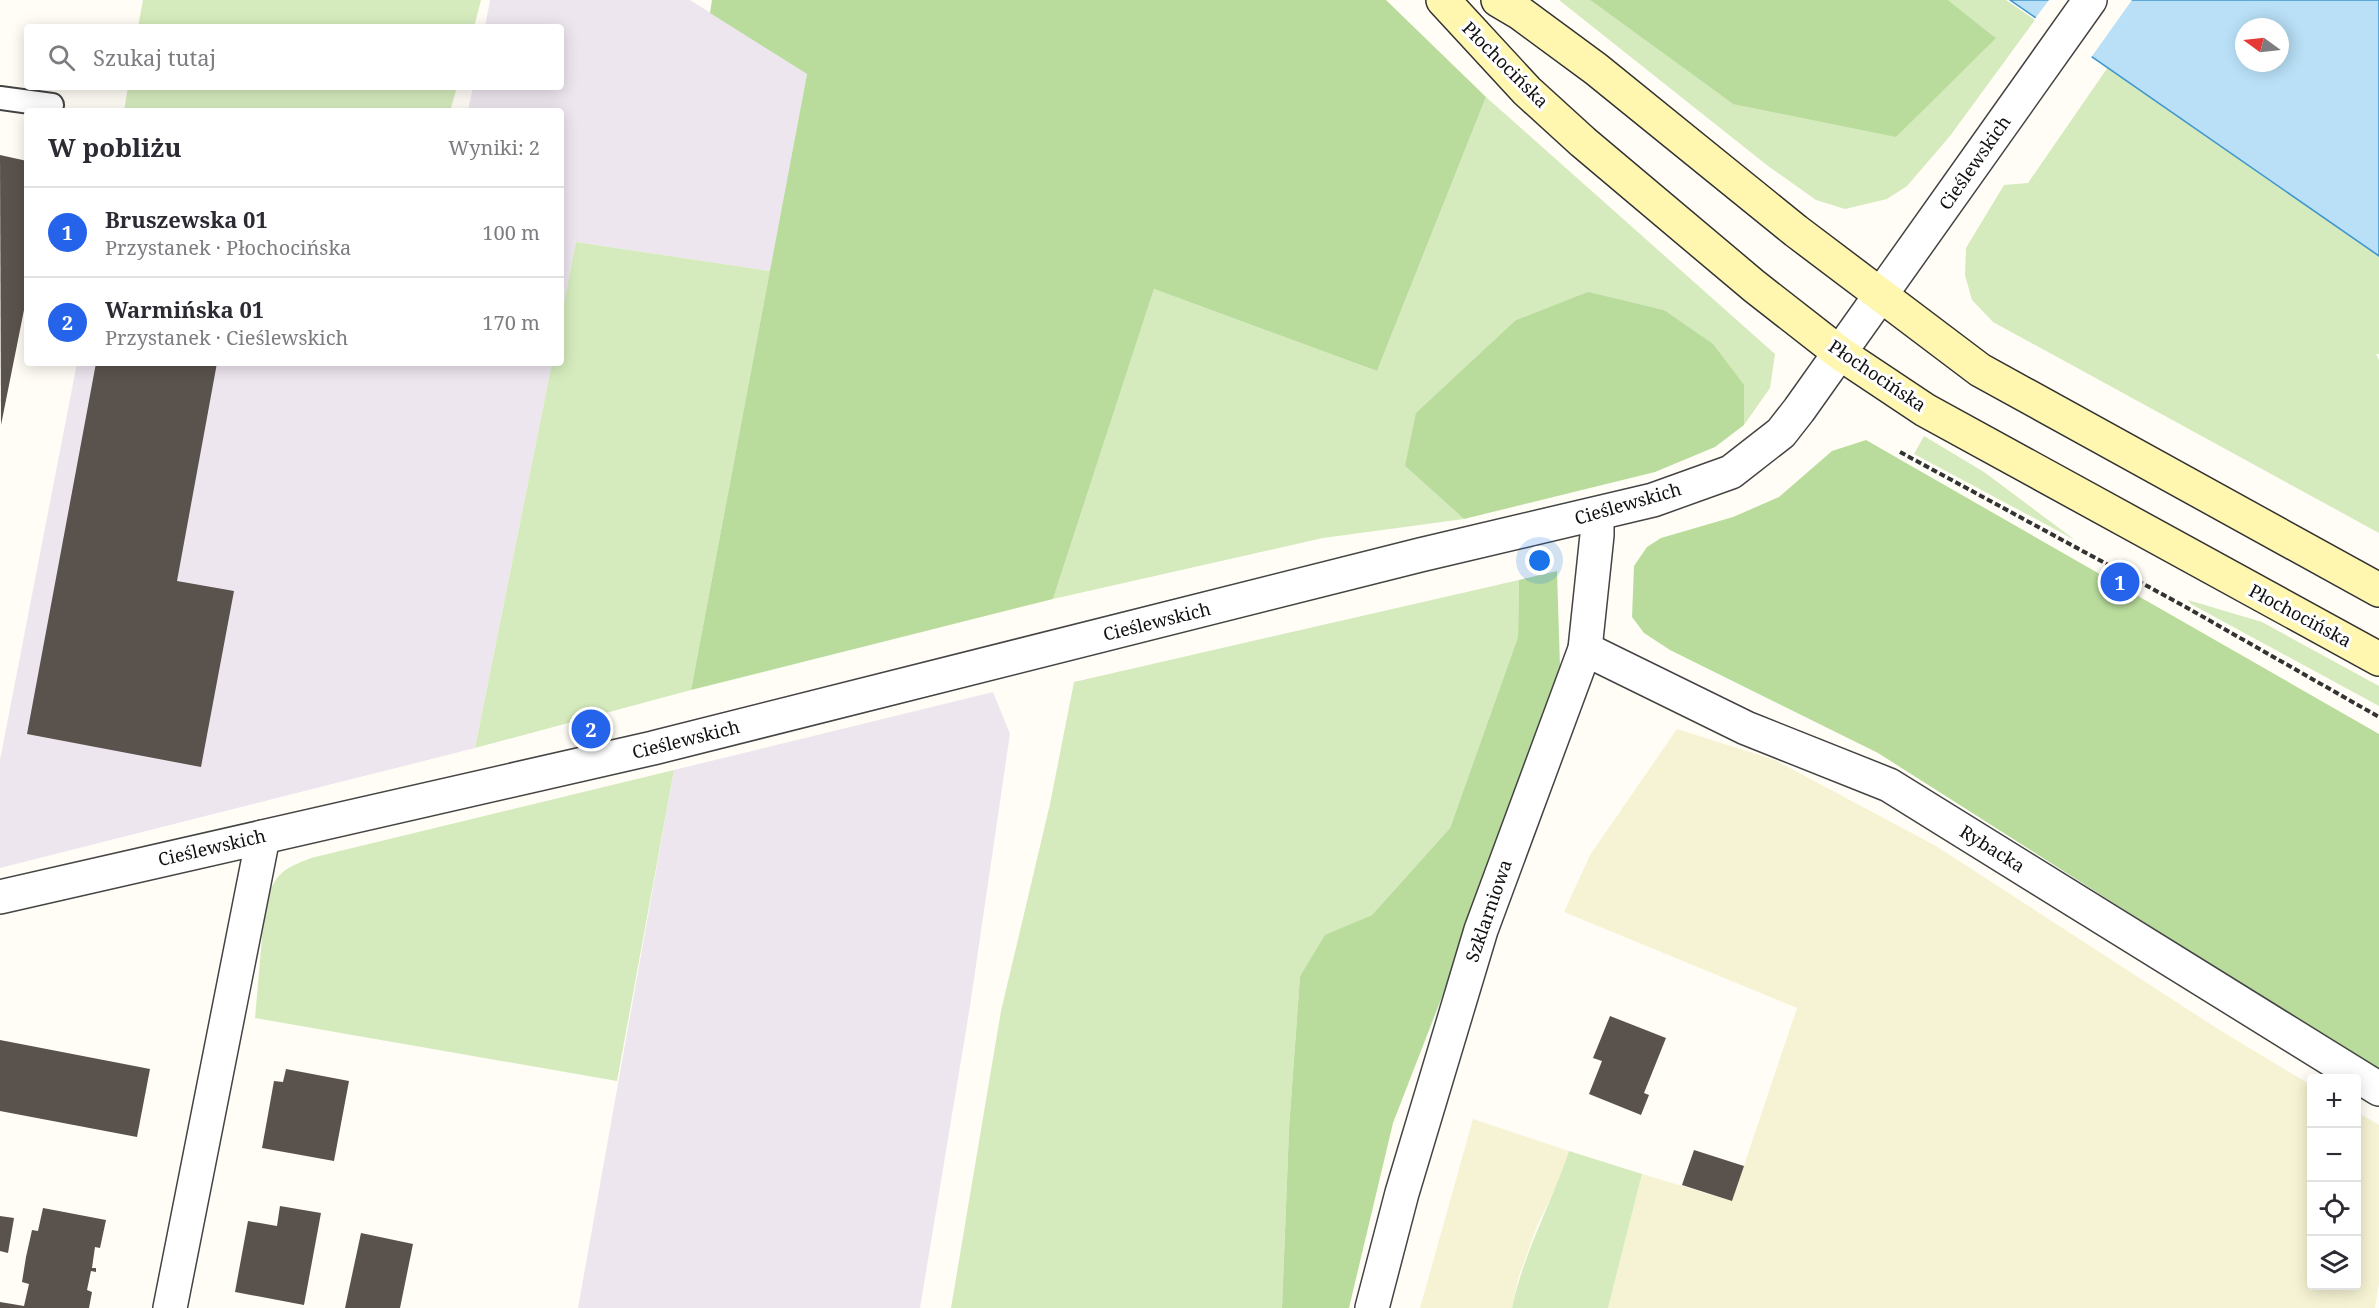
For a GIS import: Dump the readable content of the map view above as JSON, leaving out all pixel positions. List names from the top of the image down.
{
  "streets": {
    "main road": ["Płochocińska"],
    "street": ["Cieślewskich", "Rybacka", "Szklarniowa"]
  },
  "crossings": [
    ["Płochocińska", "Cieślewskich"],
    ["Cieślewskich", "Szklarniowa"],
    ["Rybacka", "Szklarniowa"]
  ],
  "north": "left",
  "page": {
    "search": "Szukaj tutaj",
    "heading": ["W pobliżu", "Wyniki: 2"],
    "list": [
      {
        "mark": "1",
        "name": "Bruszewska 01",
        "note": "Przystanek · Płochocińska",
        "value": "100 m"
      },
      {
        "mark": "2",
        "name": "Warmińska 01",
        "note": "Przystanek · Cieślewskich",
        "value": "170 m"
      }
    ],
    "pins": ["1", "2"],
    "map_buttons": ["+", "−"]
  }
}
